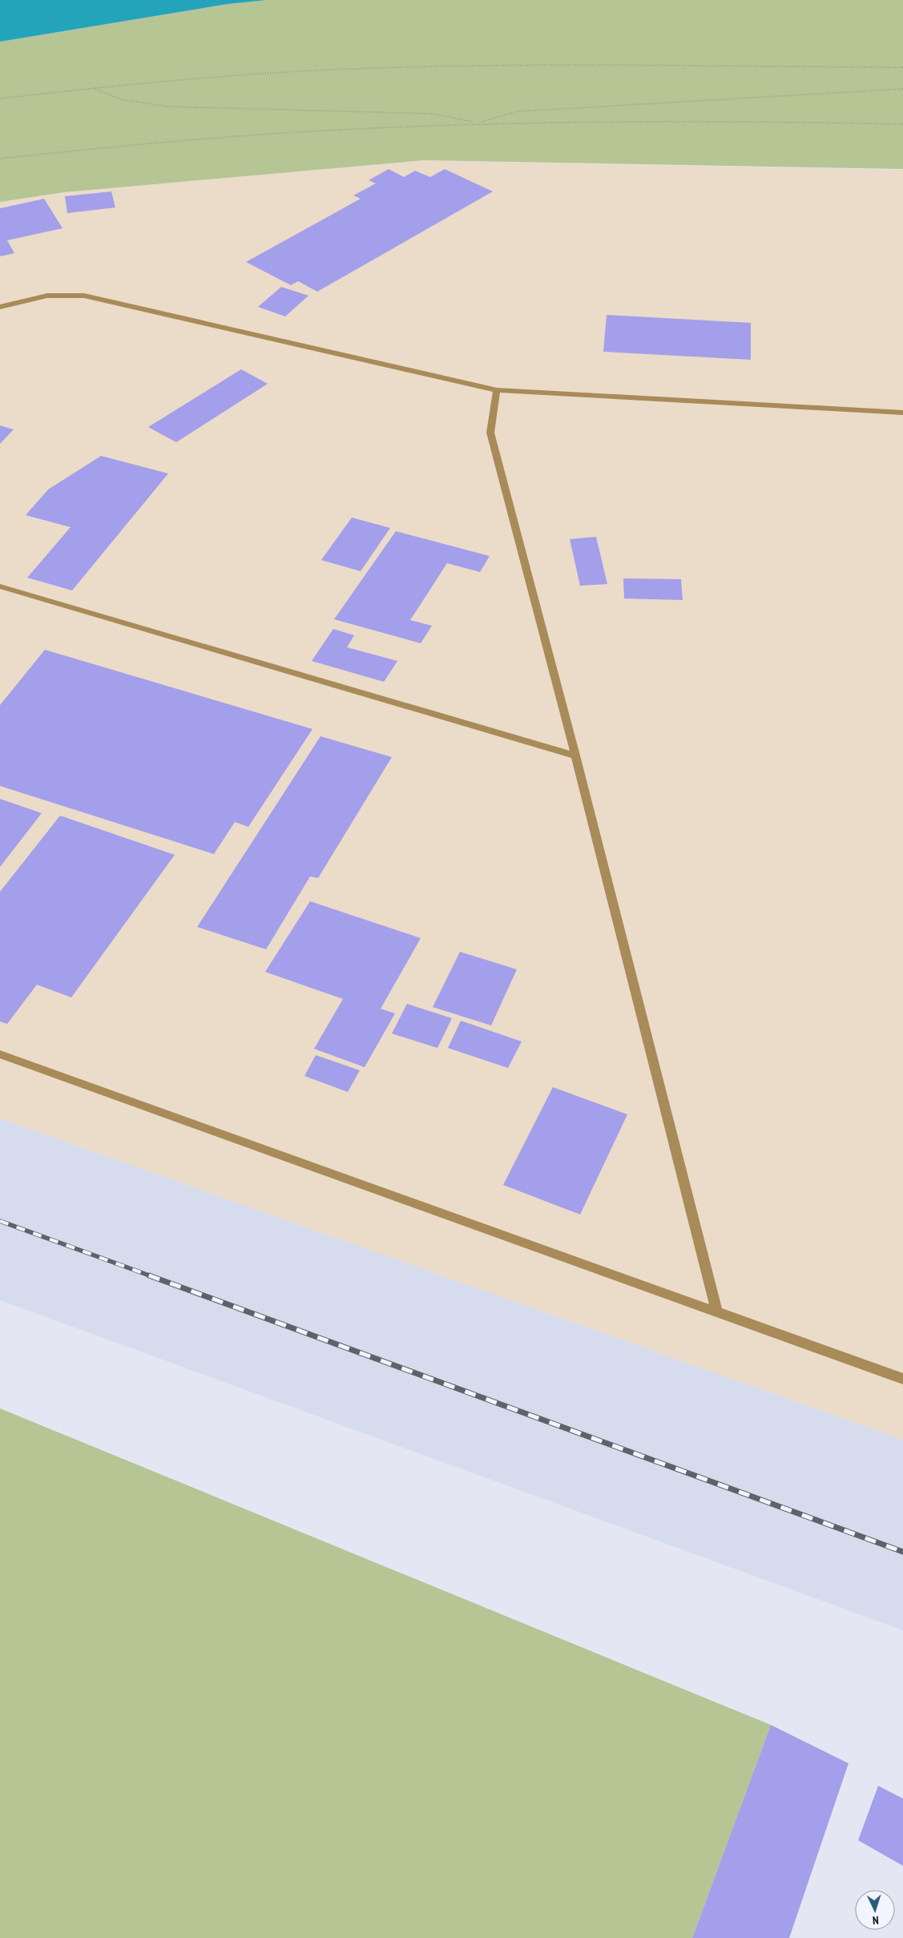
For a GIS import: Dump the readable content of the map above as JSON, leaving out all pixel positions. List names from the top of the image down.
{
  "north": "bottom"
}
